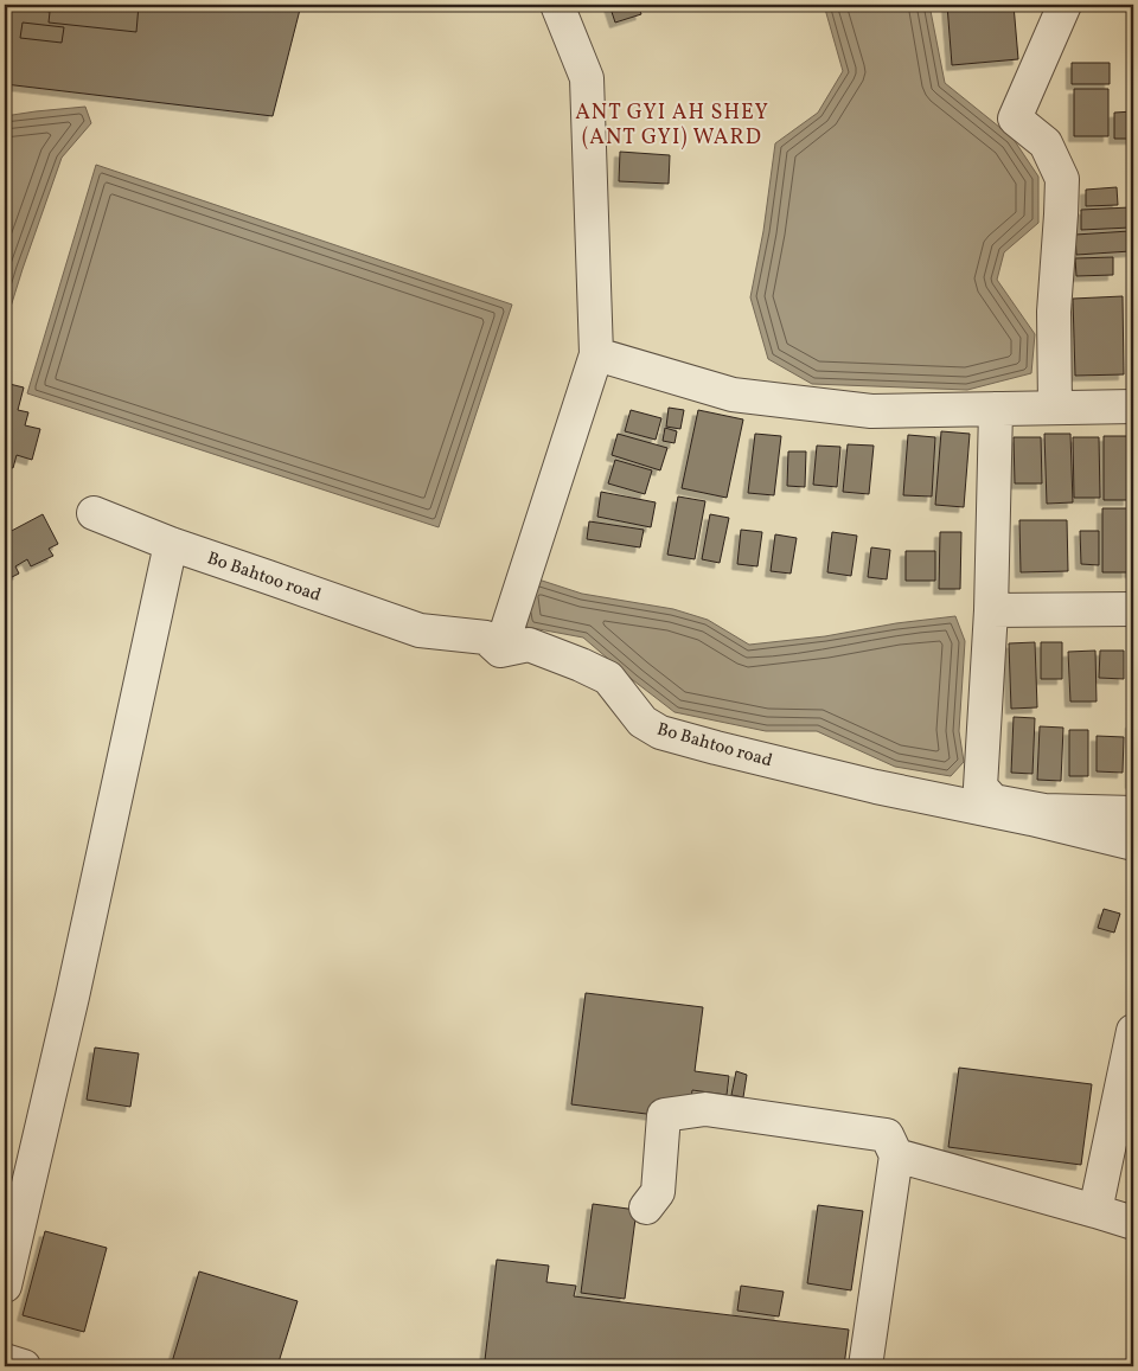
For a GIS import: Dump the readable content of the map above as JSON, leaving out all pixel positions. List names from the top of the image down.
{
  "streets": {
    "street": ["Bo Bahtoo road"]
  },
  "districts": ["ANT GYI AH SHEY (ANT GYI) WARD"]
}
